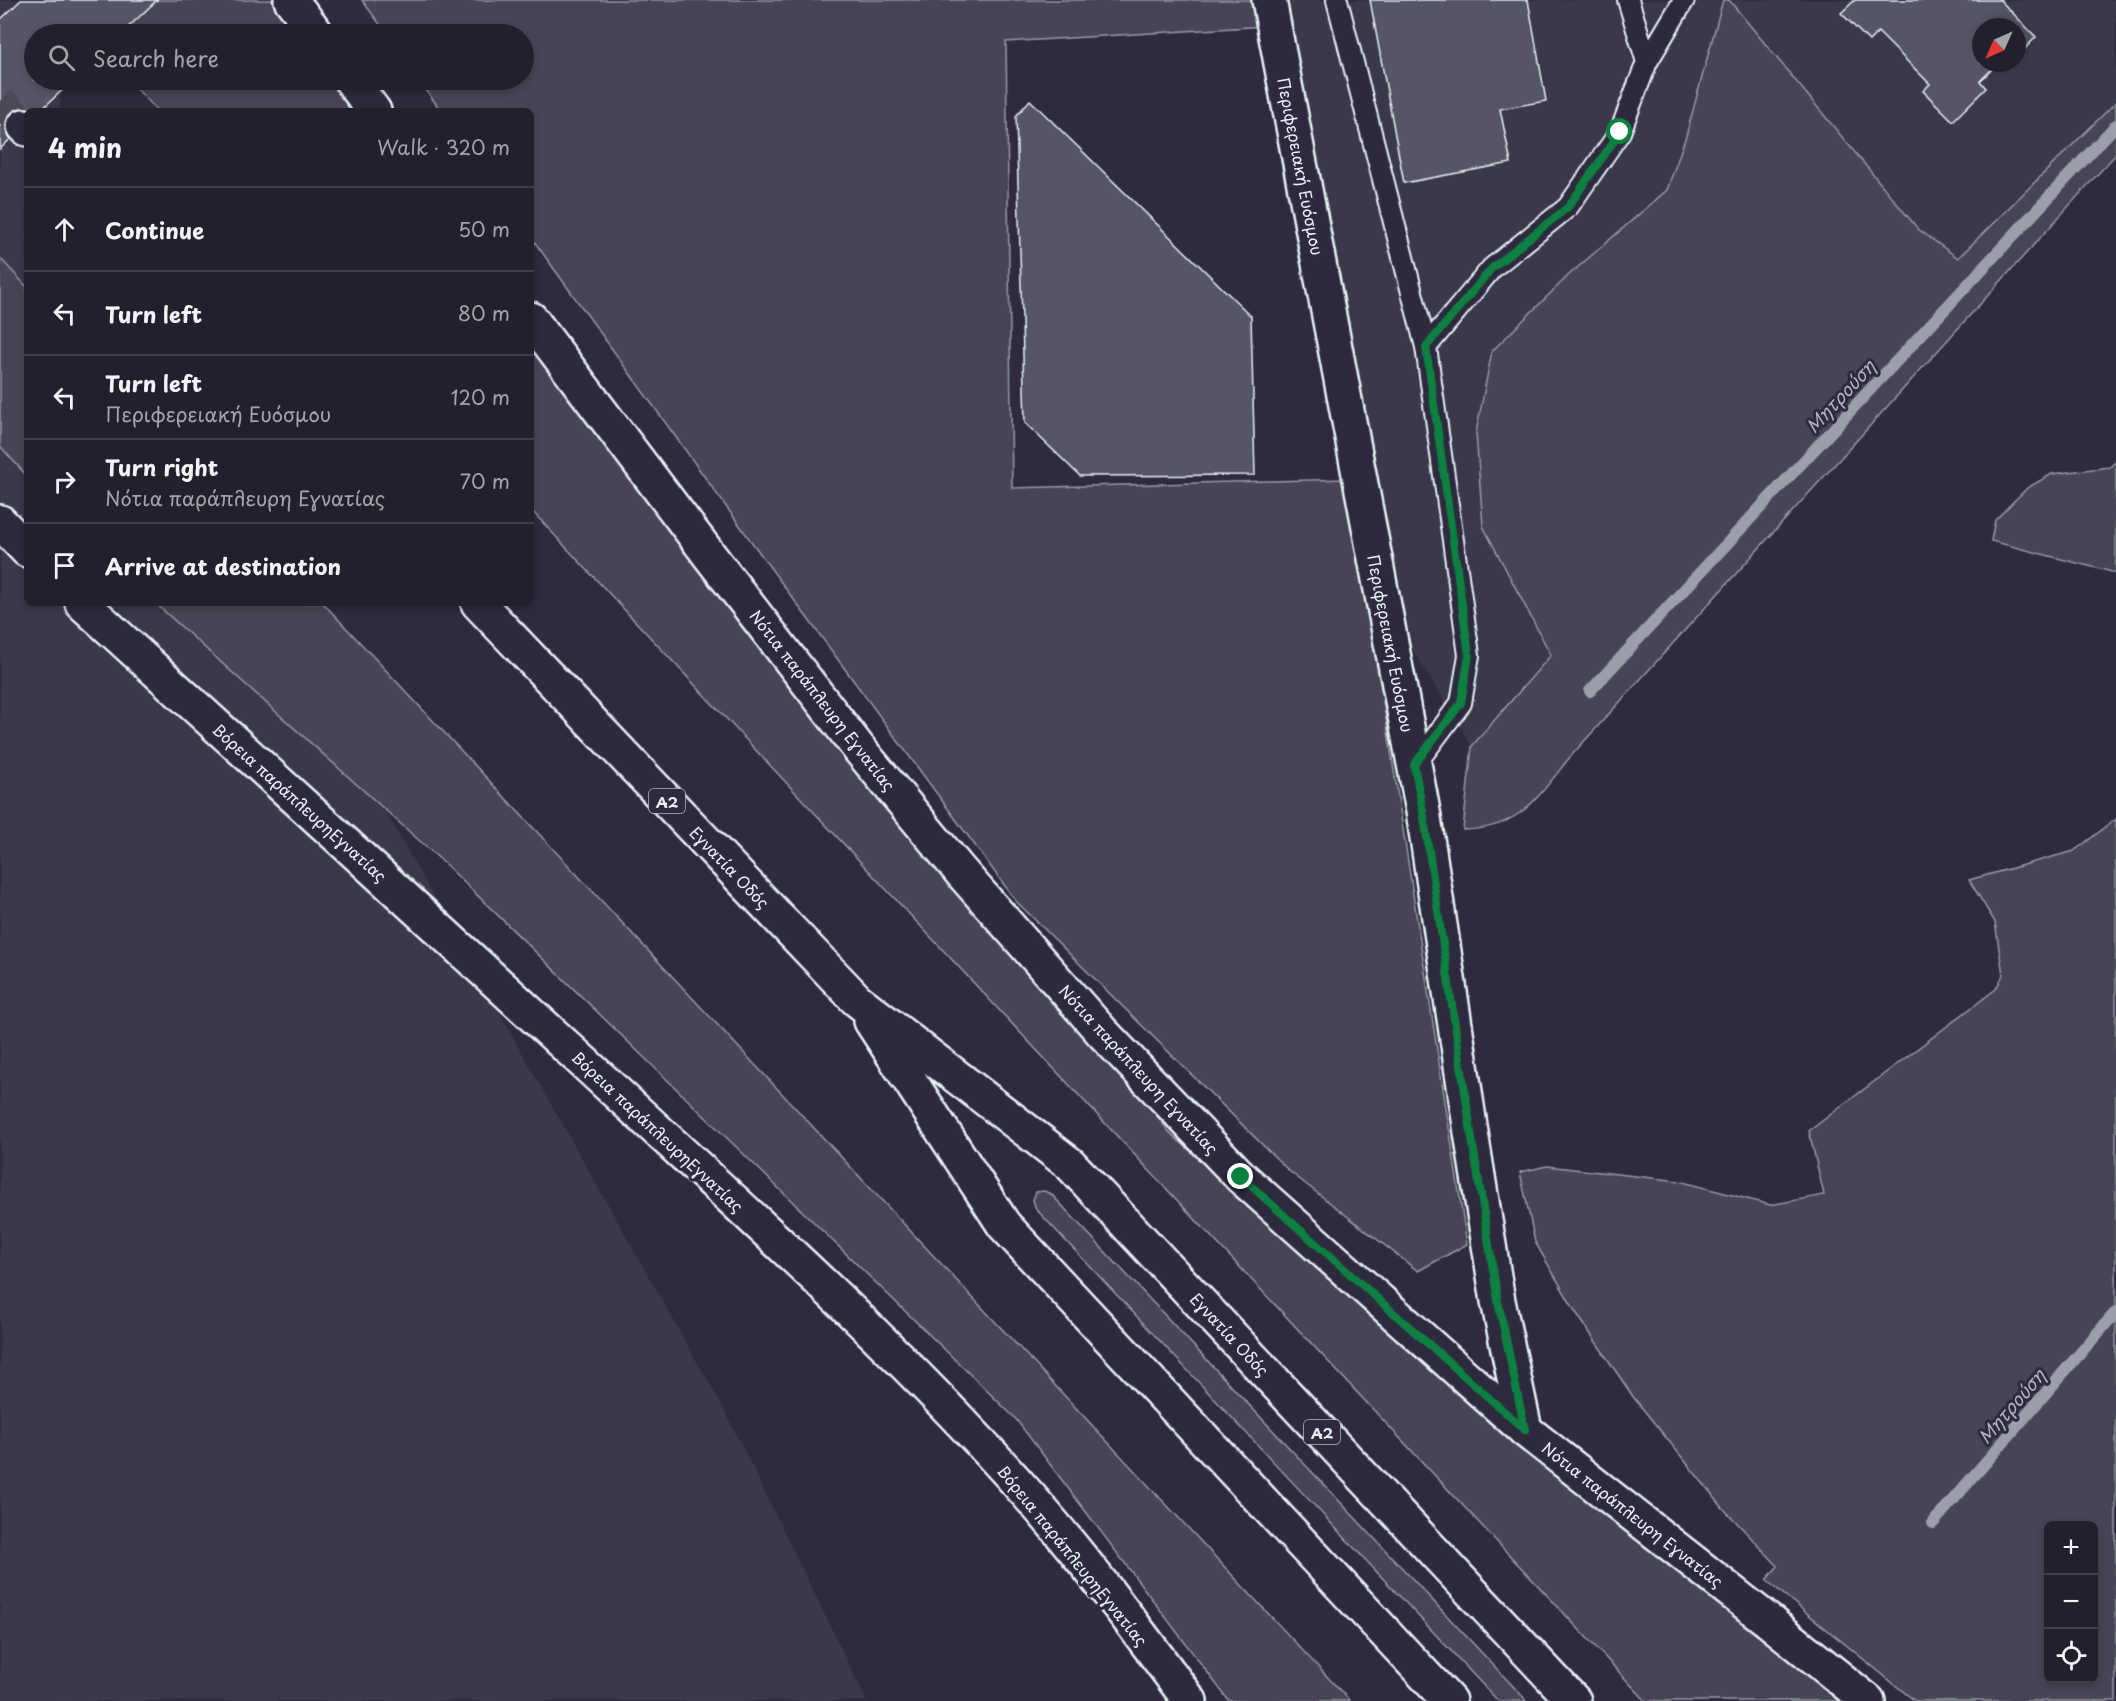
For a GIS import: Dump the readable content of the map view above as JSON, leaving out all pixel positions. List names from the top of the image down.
{
  "streets": {
    "main road": [
      "Περιφερειακή Ευόσμου",
      "Νότια παράπλευρη Εγνατίας",
      "Α2",
      "Βόρεια παράπλευρηΕγνατίας",
      "Εγνατία Οδός"
    ]
  },
  "crossings": [
    ["Περιφερειακή Ευόσμου", "Νότια παράπλευρη Εγνατίας"]
  ],
  "water": ["Μητρούση"],
  "north": "bottom left",
  "page": {
    "search": "Search here",
    "heading": ["4 min", "Walk · 320 m"],
    "list": [
      ["Continue", "50 m"],
      ["Turn left", "80 m"],
      ["Turn left", "Περιφερειακή Ευόσμου", "120 m"],
      ["Turn right", "Νότια παράπλευρη Εγνατίας", "70 m"],
      "Arrive at destination"
    ],
    "map_buttons": ["+", "−"]
  }
}
